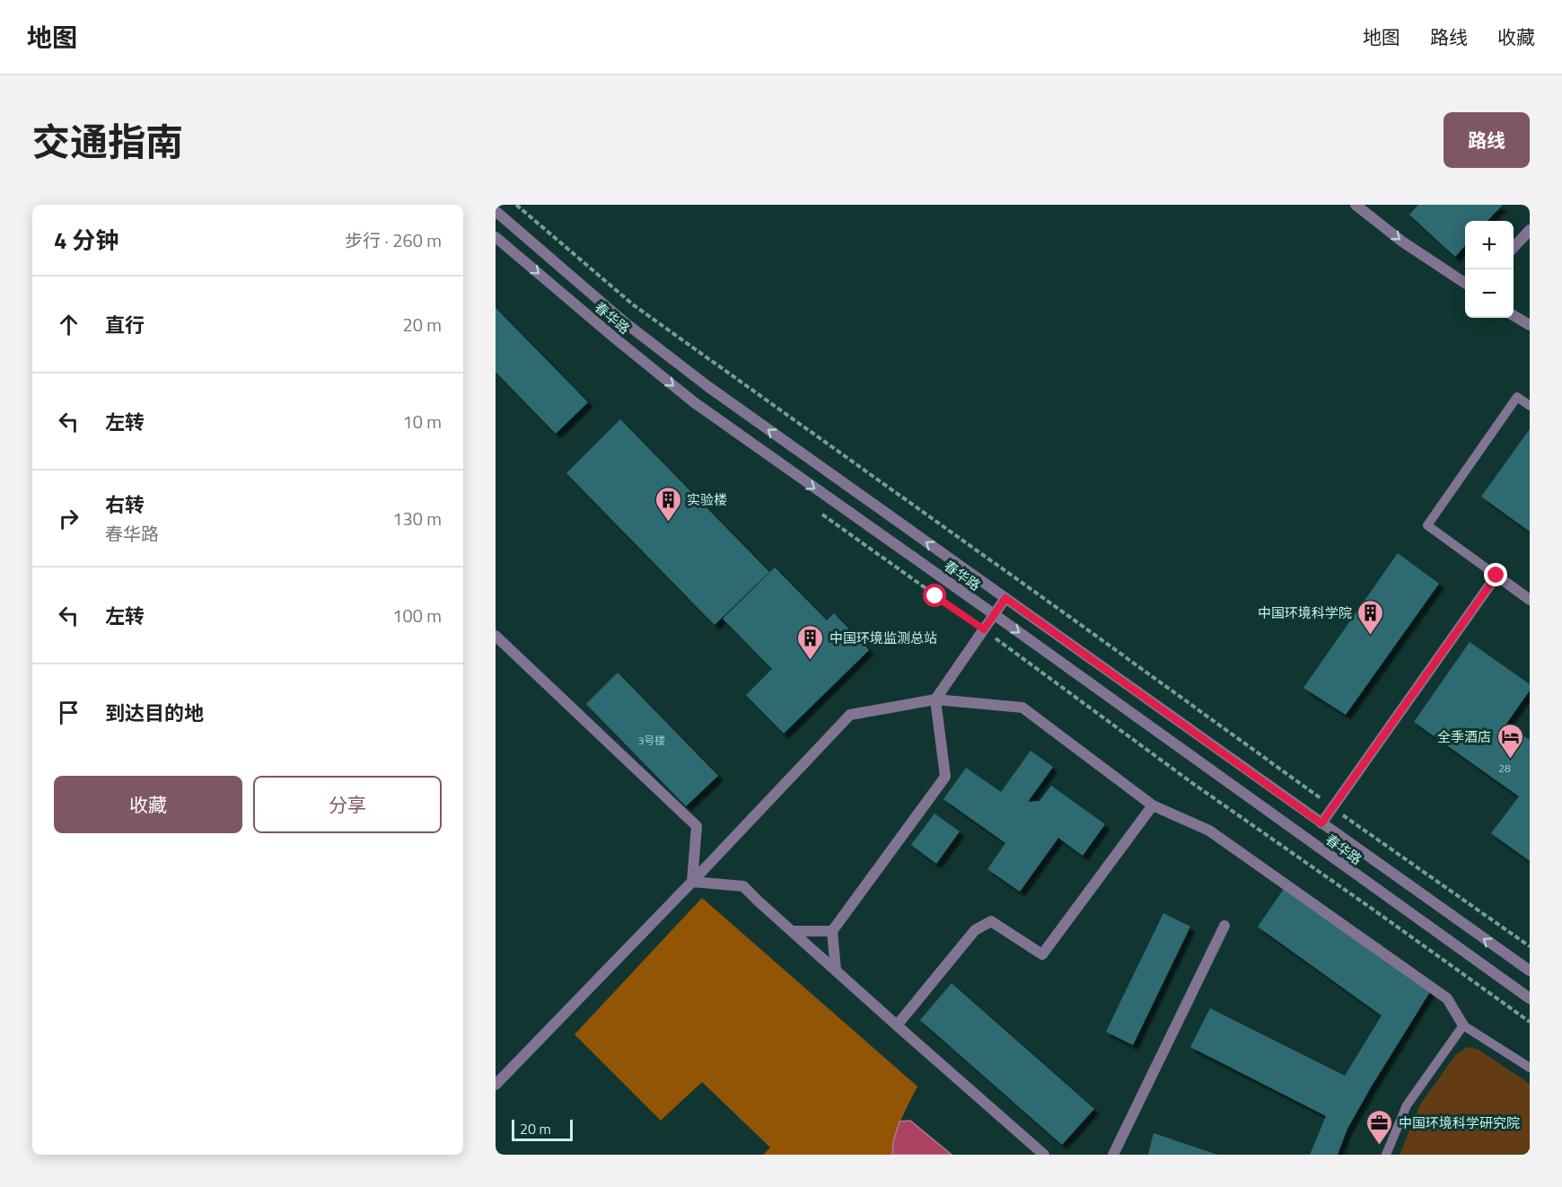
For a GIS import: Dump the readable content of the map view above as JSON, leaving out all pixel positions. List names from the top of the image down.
{
  "streets": {
    "street": ["春华路"]
  },
  "places": {
    "building": ["实验楼", "中国环境科学院", "中国环境监测总站"],
    "hotel": ["全季酒店"],
    "office": ["中国环境科学研究院"]
  },
  "house_numbers": ["3号楼", "28"],
  "scale_bar": "20 m",
  "page": {
    "header": "地图",
    "nav": ["地图", "路线", "收藏"],
    "title": "交通指南",
    "buttons": [
      "路线",
      ["收藏", "分享"]
    ],
    "heading": ["4 分钟", "步行 · 260 m"],
    "map_buttons": ["+", "−"],
    "list": [
      ["直行", "20 m"],
      ["左转", "10 m"],
      ["右转", "春华路", "130 m"],
      ["左转", "100 m"],
      "到达目的地"
    ],
    "scale": "20 m"
  }
}
